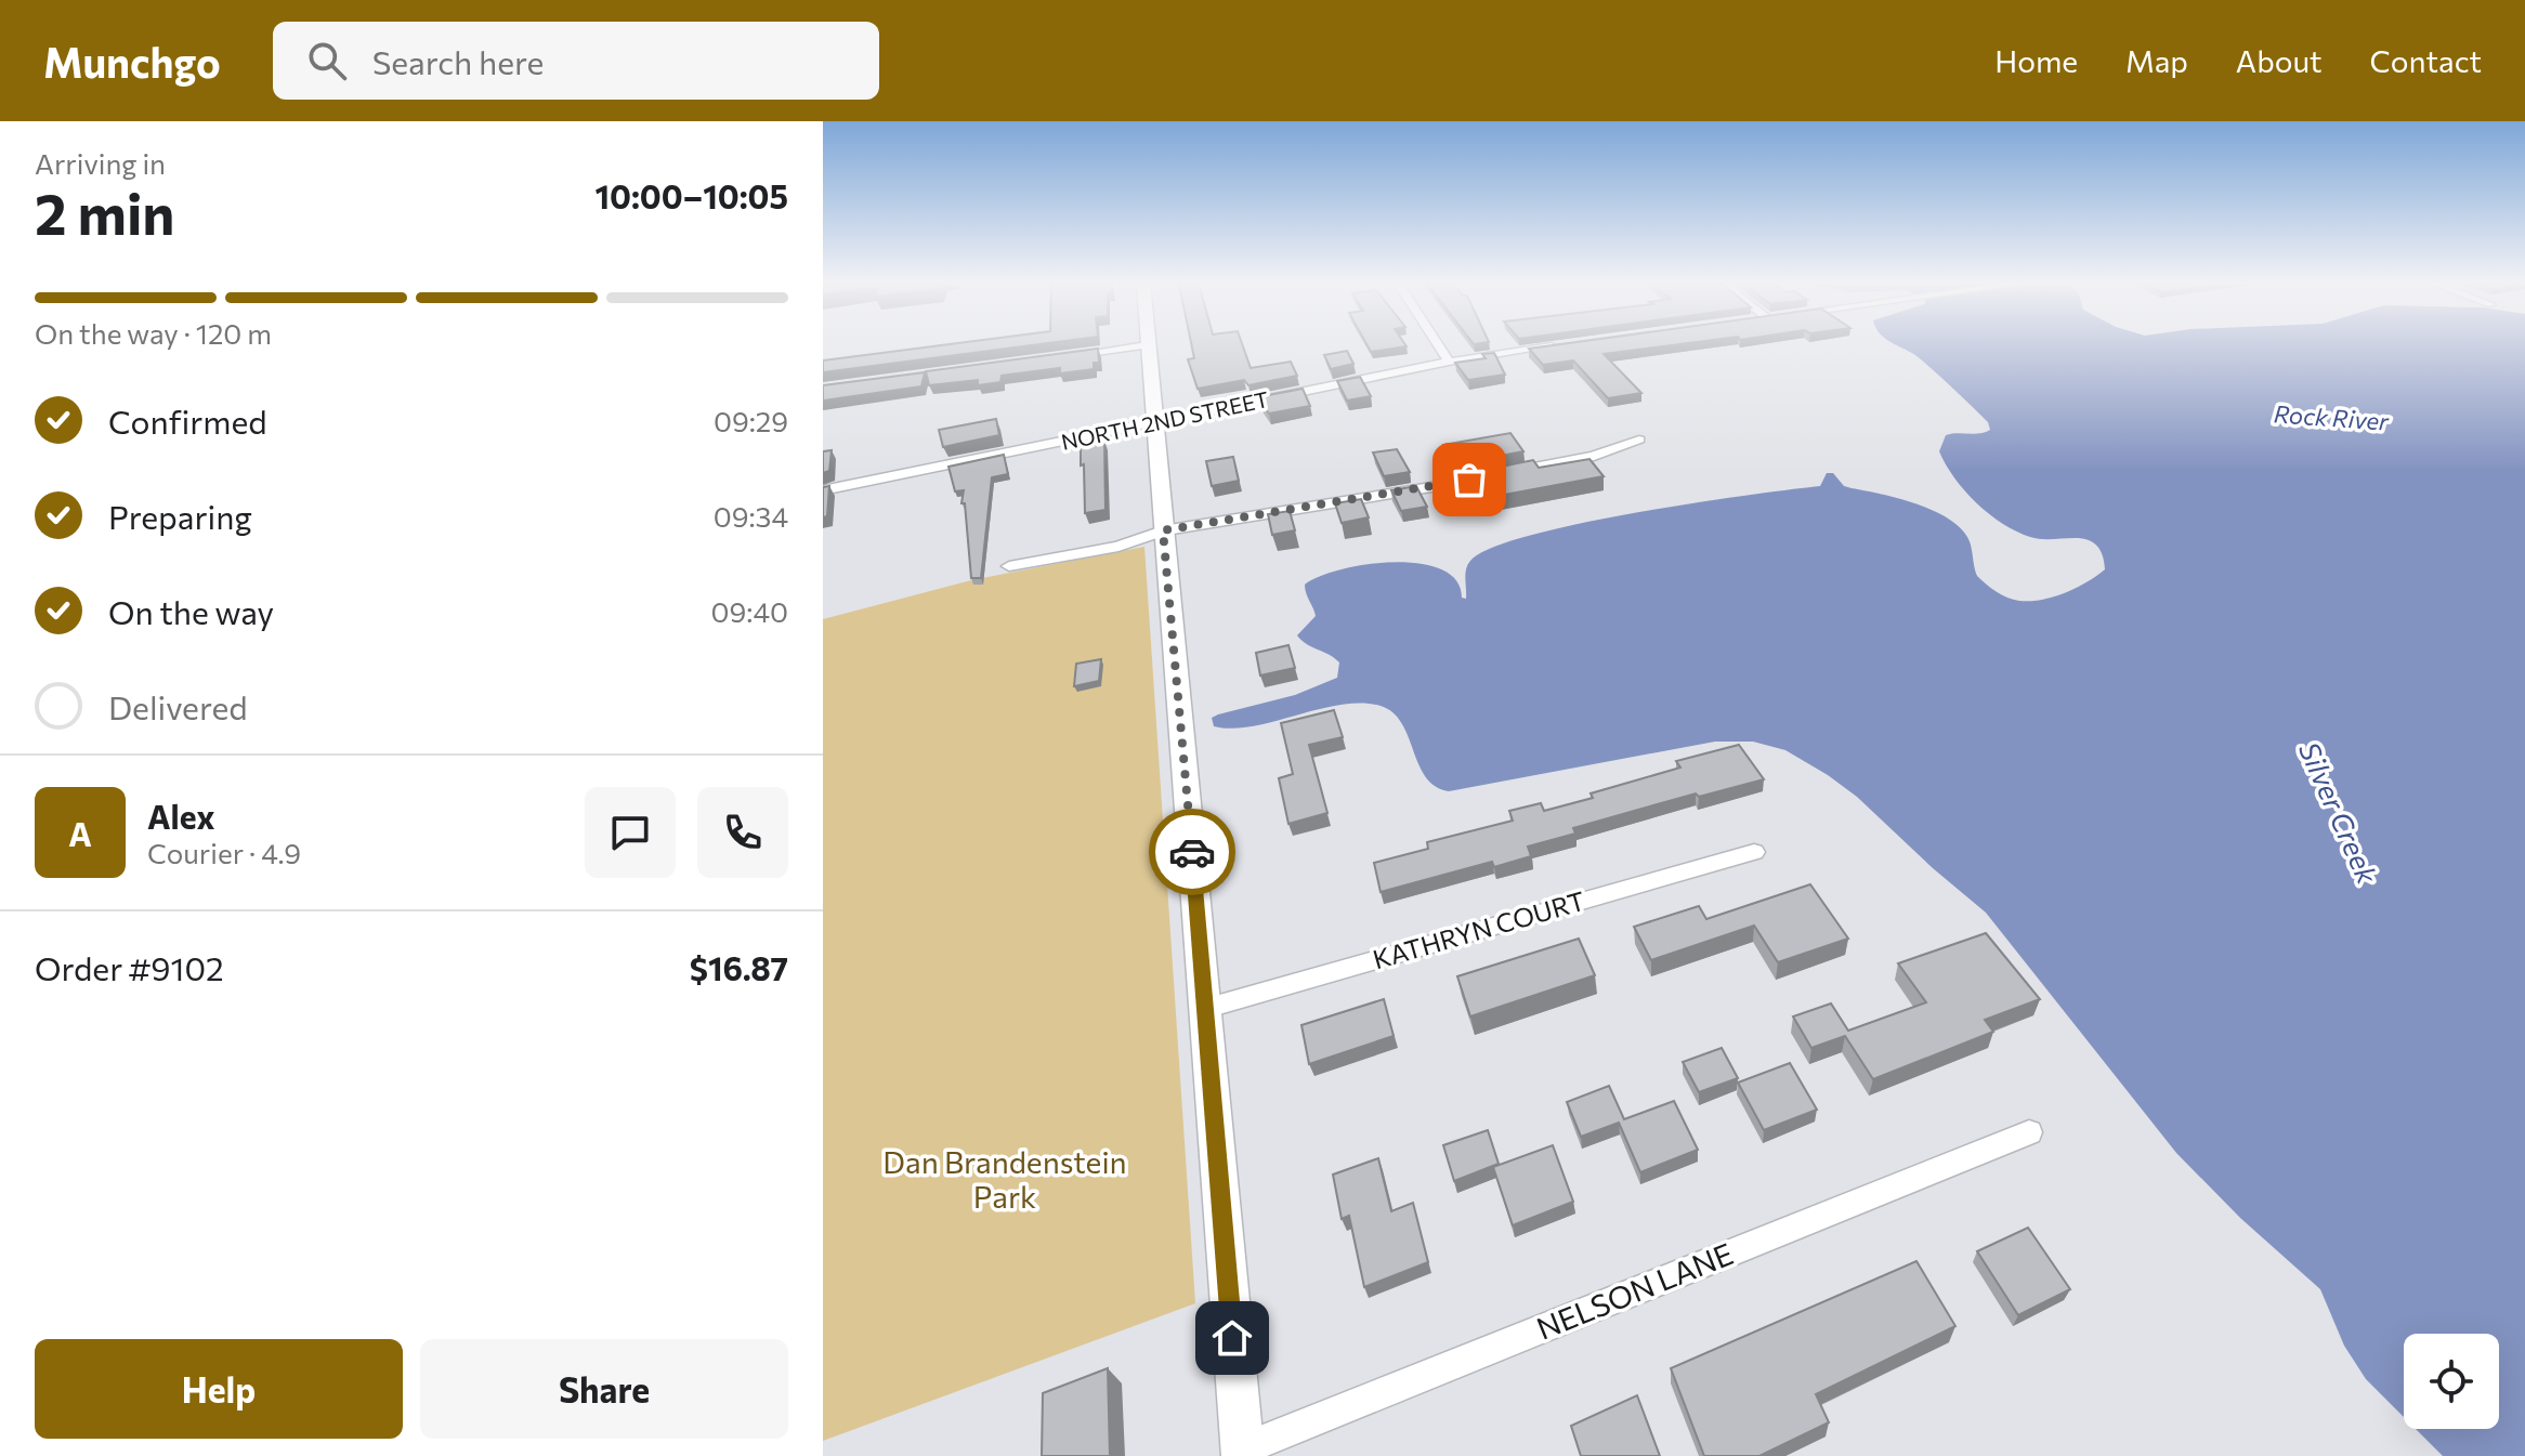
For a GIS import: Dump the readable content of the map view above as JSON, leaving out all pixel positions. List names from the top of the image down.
{
  "streets": {
    "street": ["NORTH 2ND STREET", "KATHRYN COURT", "NELSON LANE"]
  },
  "water": ["Rock River", "Silver Creek"],
  "parks": ["Dan Brandenstein Park"],
  "page": {
    "header": "Munchgo",
    "search": "Search here",
    "nav": [
      "Home",
      "Map",
      "About",
      "Contact"
    ],
    "heading": ["2 min", "Arriving in", "10:00–10:05"],
    "panel": [
      "Alex",
      "Courier · 4.9",
      "Order #9102",
      "$16.87"
    ],
    "bar": "On the way · 120 m",
    "list": [
      ["Confirmed", "09:29"],
      ["Preparing", "09:34"],
      ["On the way", "09:40"],
      "Delivered"
    ],
    "round": "A",
    "buttons": ["Help", "Share"]
  }
}
